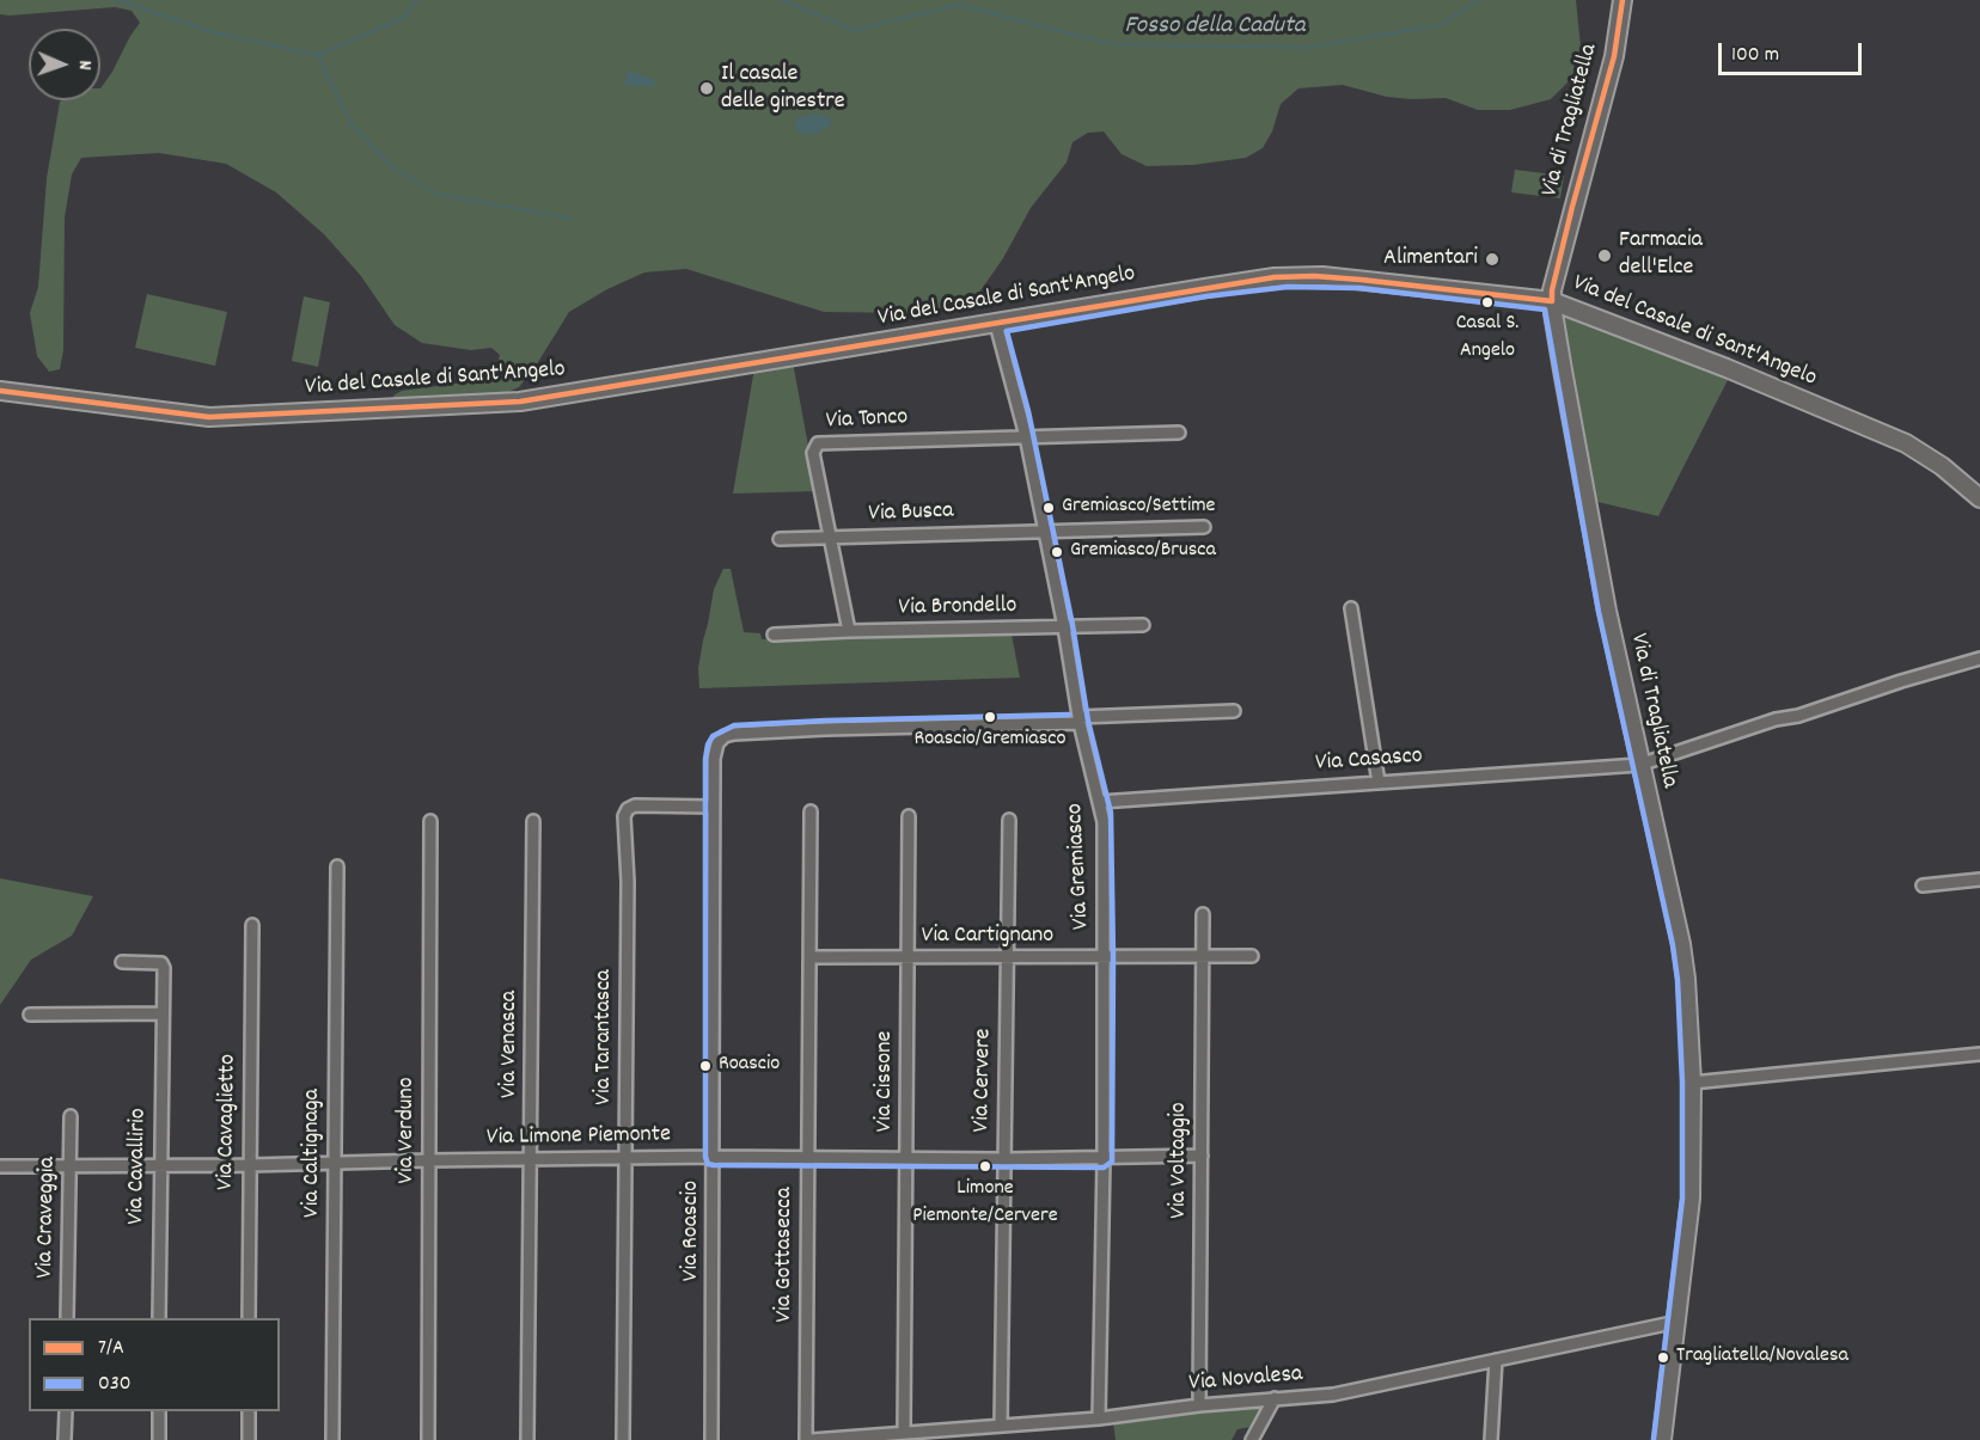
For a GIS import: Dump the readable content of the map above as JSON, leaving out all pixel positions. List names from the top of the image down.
{
  "streets": {
    "main road": ["Via di Tragliatella", "Via del Casale di Sant'Angelo"],
    "street": [
      "Via Tonco",
      "Via Busca",
      "Via Brondello",
      "Via Casasco",
      "Via Gremiasco",
      "Via Cartignano",
      "Via Tarantasca",
      "Via Venasca",
      "Via Cervere",
      "Via Cissone",
      "Via Cavaglietto",
      "Via Verduno",
      "Via Limone Piemonte",
      "Via Caltignaga",
      "Via Voltaggio",
      "Via Cavallirio",
      "Via Craveggia",
      "Via Roascio",
      "Via Gottasecca",
      "Via Novalesa"
    ]
  },
  "crossings": [
    ["Via di Tragliatella", "Via del Casale di Sant'Angelo"],
    ["Via di Tragliatella", "Via Casasco"],
    ["Via di Tragliatella", "Via Novalesa"],
    ["Via del Casale di Sant'Angelo", "Via Gremiasco"],
    ["Via Tonco", "Via Busca"],
    ["Via Tonco", "Via Brondello"],
    ["Via Tonco", "Via Gremiasco"],
    ["Via Busca", "Via Gremiasco"],
    ["Via Brondello", "Via Gremiasco"],
    ["Via Casasco", "Via Gremiasco"],
    ["Via Gremiasco", "Via Cartignano"],
    ["Via Gremiasco", "Via Limone Piemonte"],
    ["Via Gremiasco", "Via Roascio"],
    ["Via Gremiasco", "Via Novalesa"],
    ["Via Cartignano", "Via Cervere"],
    ["Via Cartignano", "Via Cissone"],
    ["Via Cartignano", "Via Voltaggio"],
    ["Via Cartignano", "Via Gottasecca"],
    ["Via Tarantasca", "Via Limone Piemonte"],
    ["Via Tarantasca", "Via Roascio"],
    ["Via Venasca", "Via Limone Piemonte"],
    ["Via Cervere", "Via Limone Piemonte"],
    ["Via Cervere", "Via Novalesa"],
    ["Via Cissone", "Via Limone Piemonte"],
    ["Via Cissone", "Via Novalesa"],
    ["Via Cavaglietto", "Via Limone Piemonte"],
    ["Via Verduno", "Via Limone Piemonte"],
    ["Via Limone Piemonte", "Via Caltignaga"],
    ["Via Limone Piemonte", "Via Voltaggio"],
    ["Via Limone Piemonte", "Via Cavallirio"],
    ["Via Limone Piemonte", "Via Craveggia"],
    ["Via Limone Piemonte", "Via Roascio"],
    ["Via Limone Piemonte", "Via Gottasecca"],
    ["Via Voltaggio", "Via Novalesa"]
  ],
  "water": ["Fosso della Caduta"],
  "places": [
    "Il casale delle ginestre",
    "Farmacia dell'Elce",
    "Alimentari",
    "Casal S. Angelo",
    "Gremiasco/Settime",
    "Gremiasco/Brusca",
    "Roascio/Gremiasco",
    "Roascio",
    "Limone Piemonte/Cervere",
    "Tragliatella/Novalesa"
  ],
  "lines": ["transit line 7/A", "transit line 030"],
  "legend": ["7/A", "030"],
  "scale_bar": "100 m",
  "north": "right"
}
